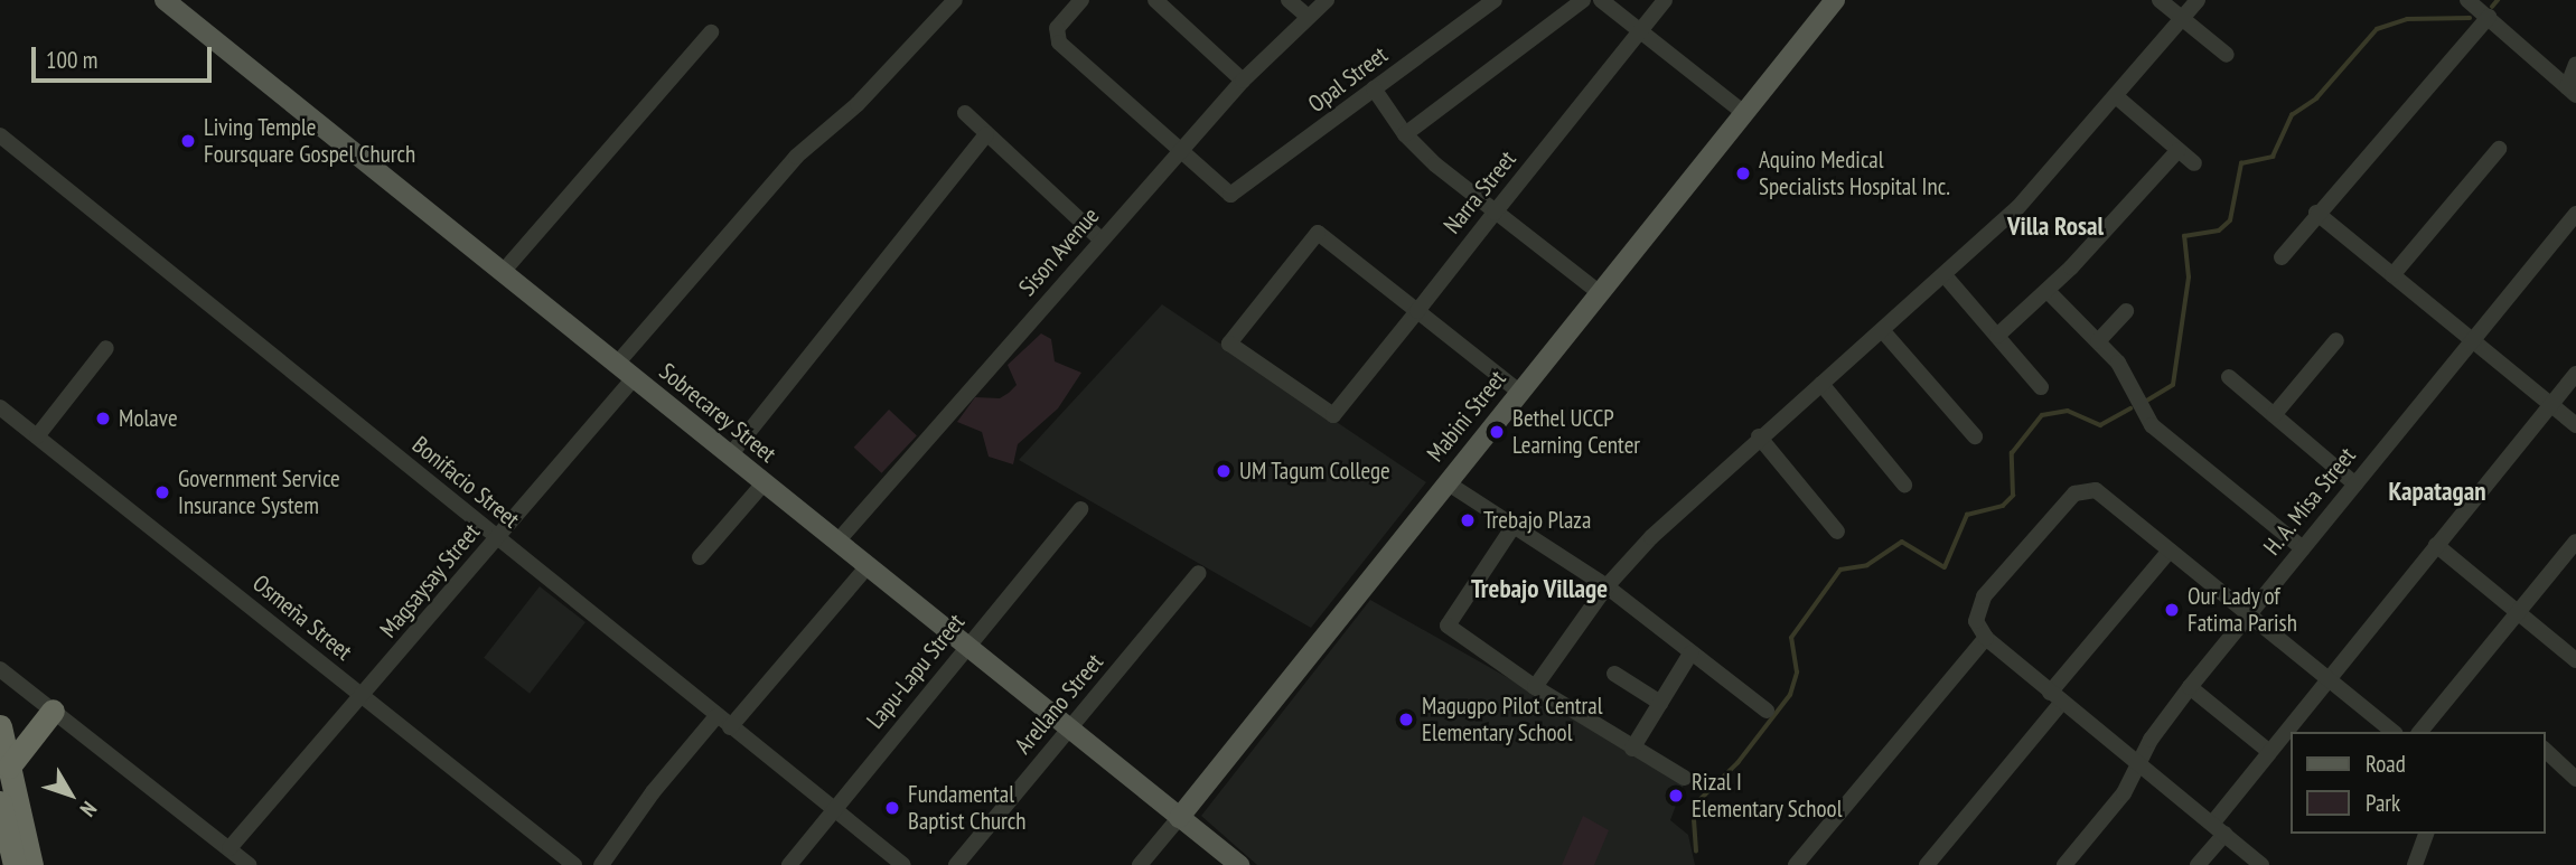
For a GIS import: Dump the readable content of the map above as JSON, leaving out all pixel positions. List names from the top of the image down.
{
  "streets": {
    "main road": ["Sobrecarey Street", "Mabini Street"],
    "street": [
      "Opal Street",
      "Narra Street",
      "Sison Avenue",
      "Bonifacio Street",
      "H. A. Misa Street",
      "Magsaysay Street",
      "Osmeña Street",
      "Lapu-Lapu Street",
      "Arellano Street"
    ]
  },
  "crossings": [
    ["Opal Street", "Sison Avenue"],
    ["Sison Avenue", "Sobrecarey Street"],
    ["Sobrecarey Street", "Mabini Street"],
    ["Sobrecarey Street", "Magsaysay Street"],
    ["Sobrecarey Street", "Lapu-Lapu Street"],
    ["Sobrecarey Street", "Arellano Street"],
    ["Bonifacio Street", "Magsaysay Street"],
    ["Bonifacio Street", "Lapu-Lapu Street"],
    ["Magsaysay Street", "Osmeña Street"]
  ],
  "districts": ["Villa Rosal", "Kapatagan", "Trebajo Village"],
  "places": [
    "Living Temple Foursquare Gospel Church",
    "Aquino Medical Specialists Hospital Inc.",
    "Molave",
    "Bethel UCCP Learning Center",
    "UM Tagum College",
    "Government Service Insurance System",
    "Trebajo Plaza",
    "Our Lady of Fatima Parish",
    "Magugpo Pilot Central Elementary School",
    "Rizal I Elementary School",
    "Fundamental Baptist Church"
  ],
  "legend": ["Road", "Park"],
  "scale_bar": "100 m",
  "north": "bottom right"
}
